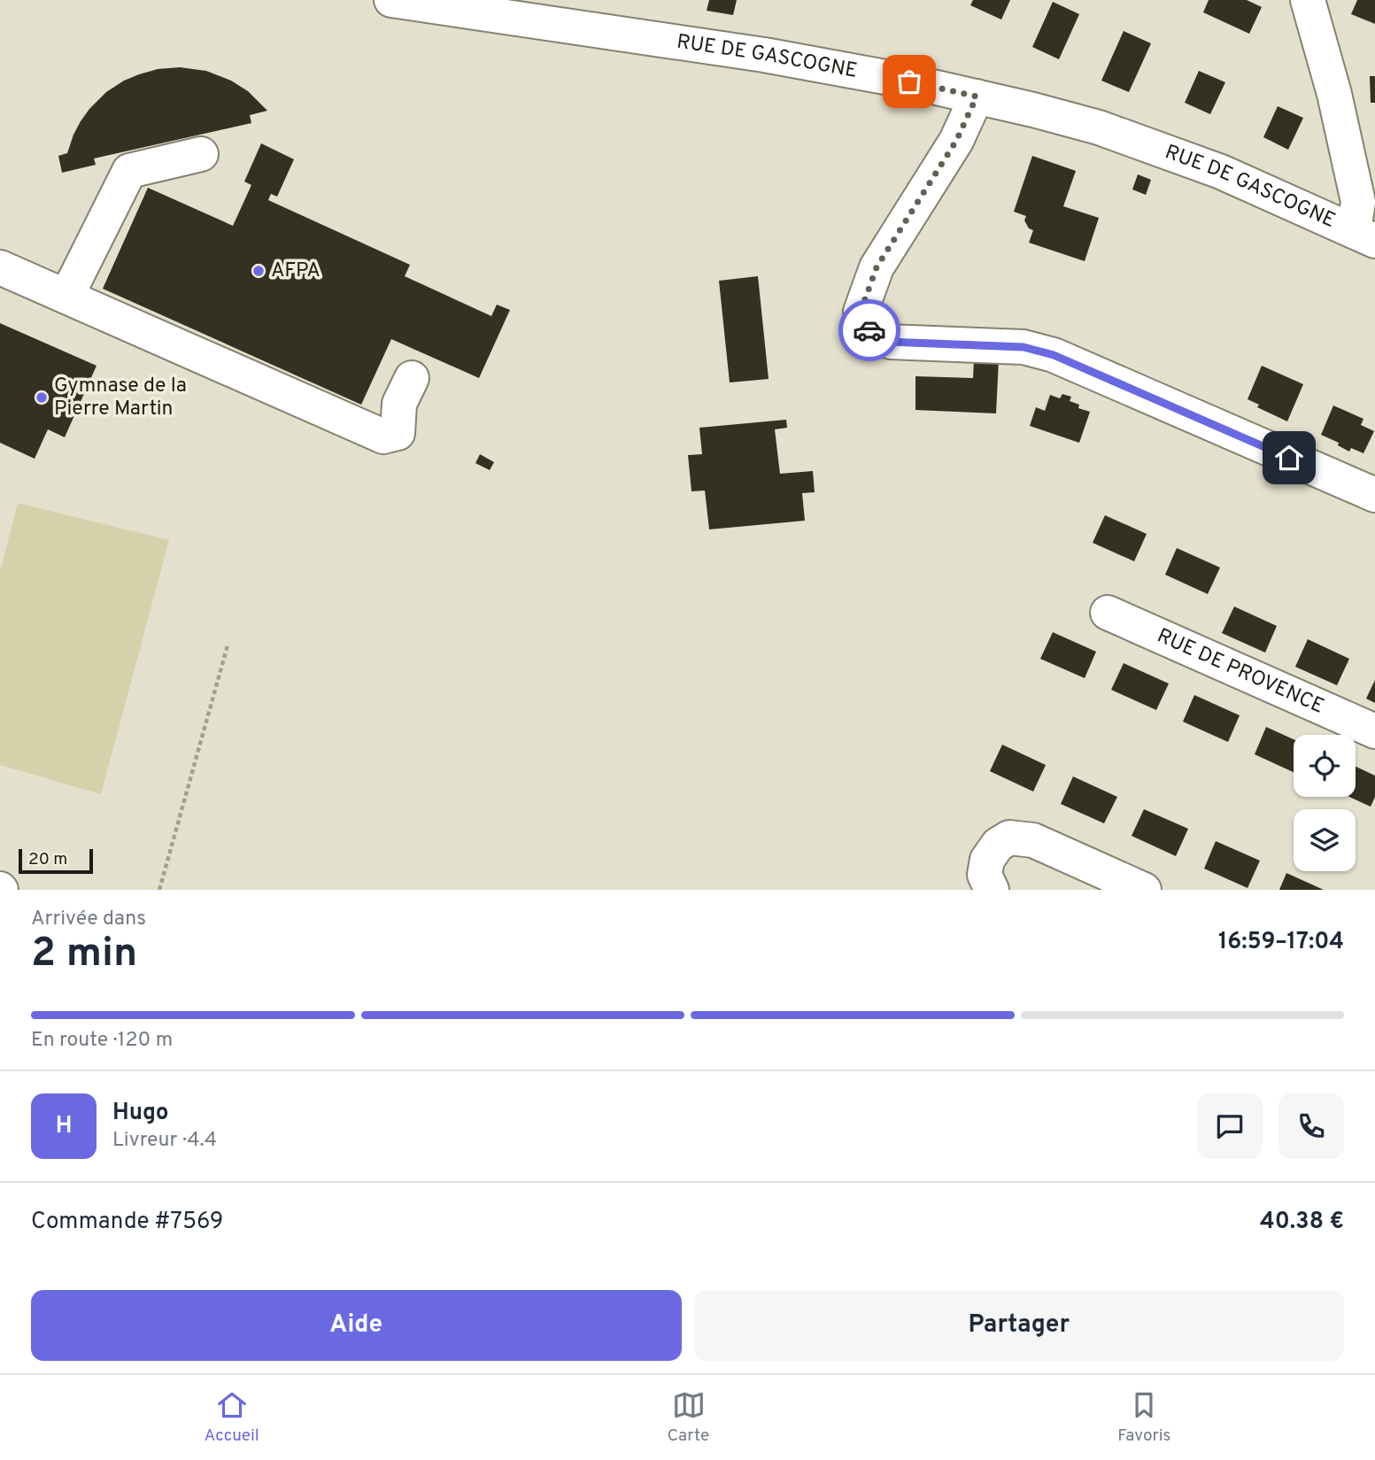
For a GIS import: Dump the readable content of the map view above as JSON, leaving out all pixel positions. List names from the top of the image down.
{
  "streets": {
    "street": ["RUE DE GASCOGNE", "RUE DE PROVENCE"]
  },
  "places": ["AFPA", "Gymnase de la Pierre Martin"],
  "scale_bar": "20 m",
  "page": {
    "scale": "20 m",
    "heading": ["2 min", "Arrivée dans", "16:59–17:04"],
    "panel": [
      "Hugo",
      "Livreur · 4.4",
      "Commande #7569",
      "40.38 €"
    ],
    "bar": "En route · 120 m",
    "round": "H",
    "buttons": ["Aide", "Partager"],
    "tabs": ["Accueil", "Carte", "Favoris"]
  }
}
